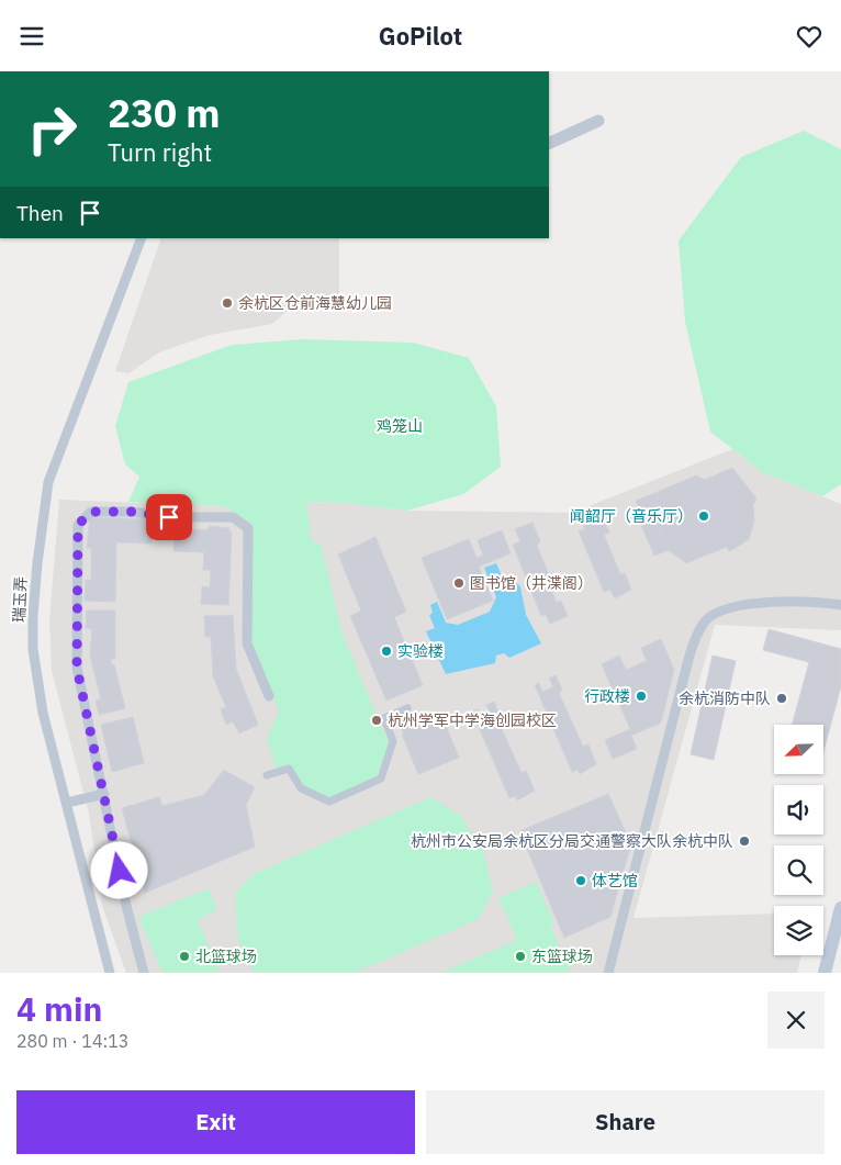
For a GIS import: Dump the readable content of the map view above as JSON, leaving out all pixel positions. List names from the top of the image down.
{
  "streets": {
    "street": ["瑞玉弄"]
  },
  "parks": ["鸡笼山"],
  "places": [
    "余杭区仓前海慧幼儿园",
    "闻韶厅（音乐厅）",
    "图书馆（井渫阁）",
    "实验楼",
    "行政楼",
    "余杭消防中队",
    "杭州学军中学海创园校区",
    "杭州市公安局余杭区分局交通警察大队余杭中队",
    "体艺馆",
    "北篮球场",
    "东篮球场"
  ],
  "north": "bottom left",
  "page": {
    "header": "GoPilot",
    "turn": ["230 m", "Turn right"],
    "then": "Then",
    "heading": ["4 min", "280 m · 14:13"],
    "buttons": ["Exit", "Share"]
  }
}
